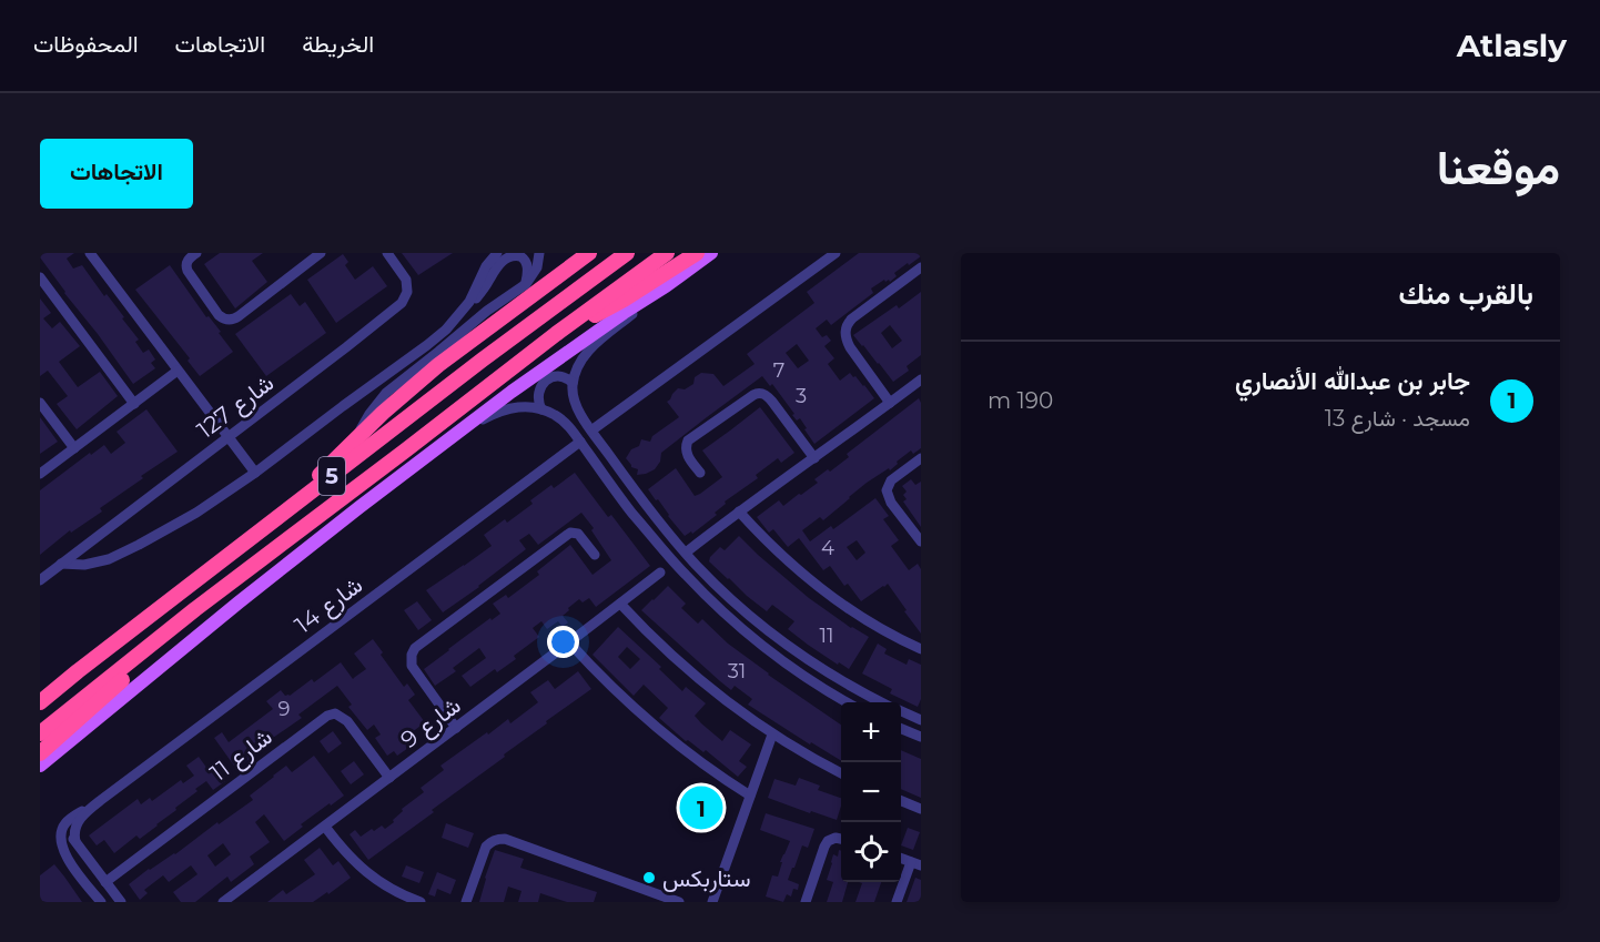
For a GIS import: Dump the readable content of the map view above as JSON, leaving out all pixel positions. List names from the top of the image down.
{
  "streets": {
    "highway": ["5"],
    "street": [
      "شارع 127",
      "شارع 14",
      "شارع 9",
      "شارع 11"
    ]
  },
  "crossings": [
    ["شارع 9", "شارع 11"]
  ],
  "places": ["ستاربكس"],
  "house_numbers": [
    "7",
    "3",
    "4",
    "11",
    "31",
    "9"
  ],
  "page": {
    "header": "Atlasly",
    "nav": ["الخريطة", "الاتجاهات", "المحفوظات"],
    "title": "موقعنا",
    "buttons": "الاتجاهات",
    "heading": "بالقرب منك",
    "list": [
      {
        "mark": "1",
        "name": "جابر بن عبدالله الأنصاري",
        "note": "مسجد · شارع 13",
        "value": "190 m"
      }
    ],
    "map_buttons": ["+", "−"],
    "pins": "1"
  }
}
